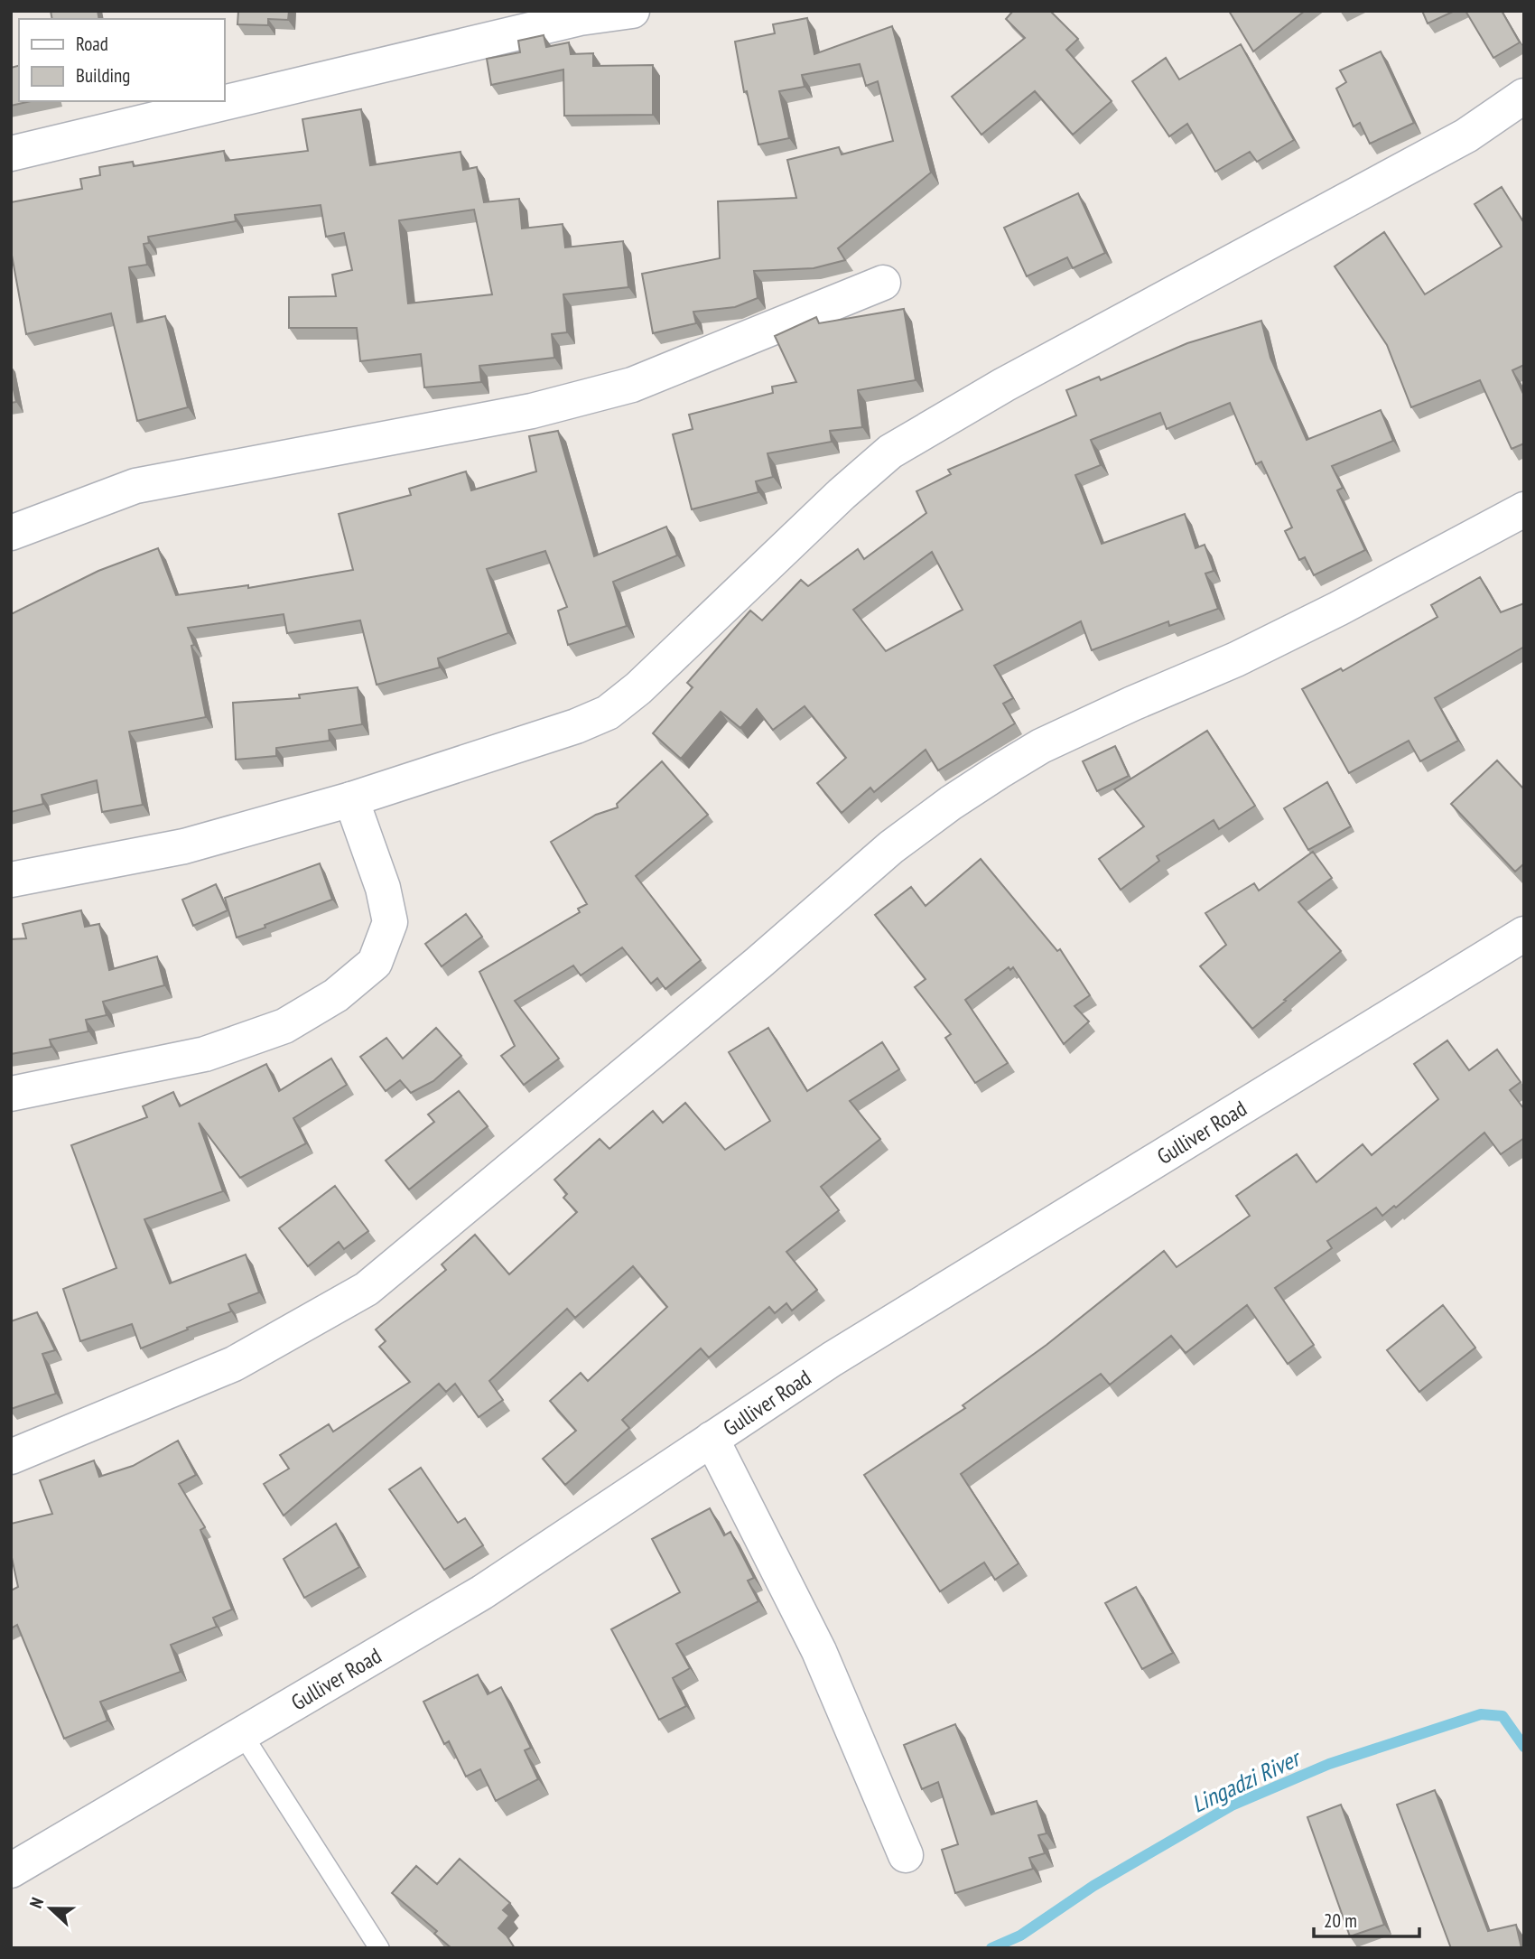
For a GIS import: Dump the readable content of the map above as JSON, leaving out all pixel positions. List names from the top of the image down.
{
  "streets": {
    "street": ["Gulliver Road"]
  },
  "water": ["Lingadzi River"],
  "legend": ["Road", "Building"],
  "scale_bar": "20 m",
  "north": "left"
}
